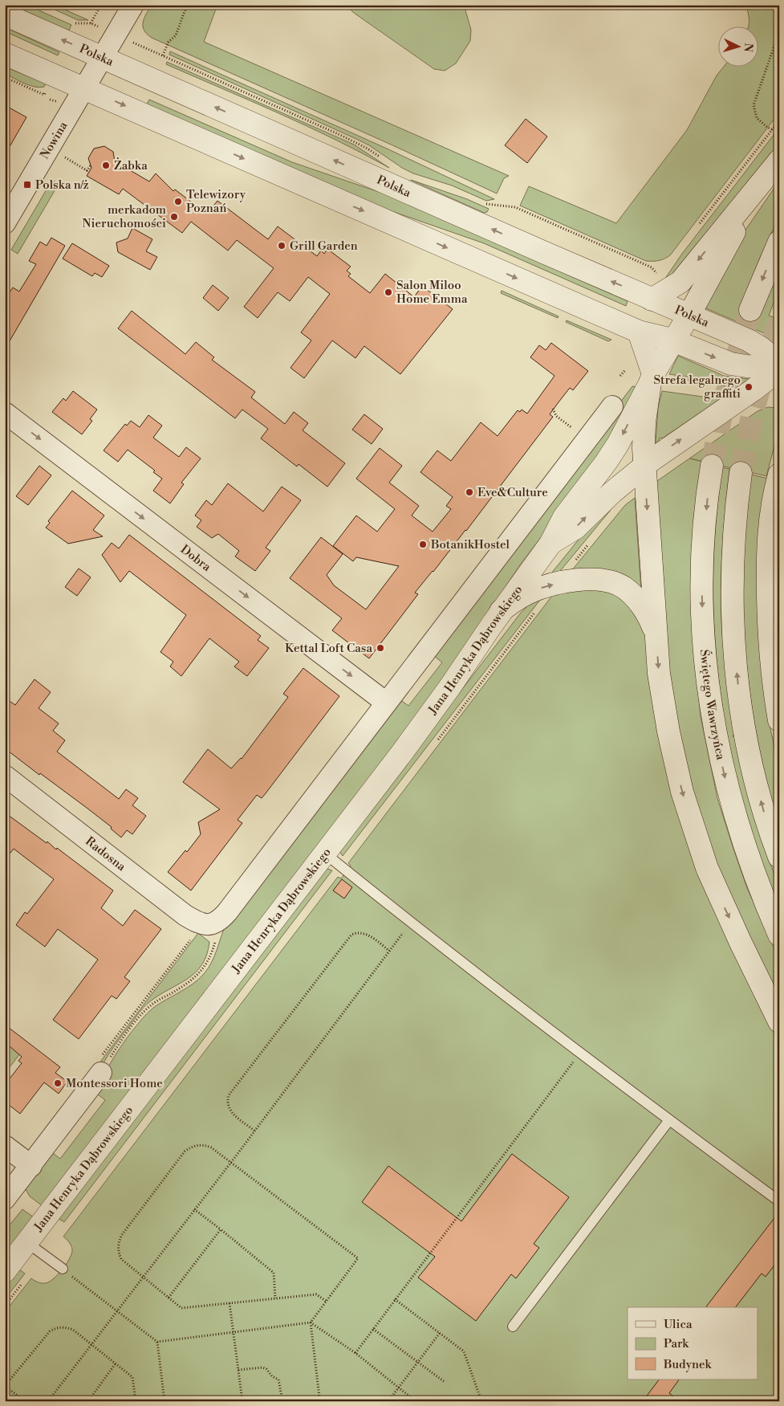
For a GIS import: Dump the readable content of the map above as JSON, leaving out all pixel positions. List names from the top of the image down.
{
  "streets": {
    "street": [
      "Polska",
      "Nowina",
      "Dobra",
      "Jana Henryka Dąbrowskiego",
      "Świętego Wawrzyńca",
      "Radosna"
    ]
  },
  "crossings": [
    ["Polska", "Nowina"],
    ["Polska", "Jana Henryka Dąbrowskiego"]
  ],
  "one_way": ["Dobra"],
  "places": {
    "other": [
      "Żabka",
      "Telewizory Poznań",
      "merkadom Nieruchomości",
      "Grill Garden",
      "Salon Miloo Home Emma",
      "Strefa legalnego graffiti",
      "Eve&Culture",
      "BotanikHostel",
      "Kettal Loft Casa",
      "Montessori Home"
    ],
    "transit": ["Polska n/ż"]
  },
  "legend": ["Ulica", "Park", "Budynek"],
  "north": "right"
}
